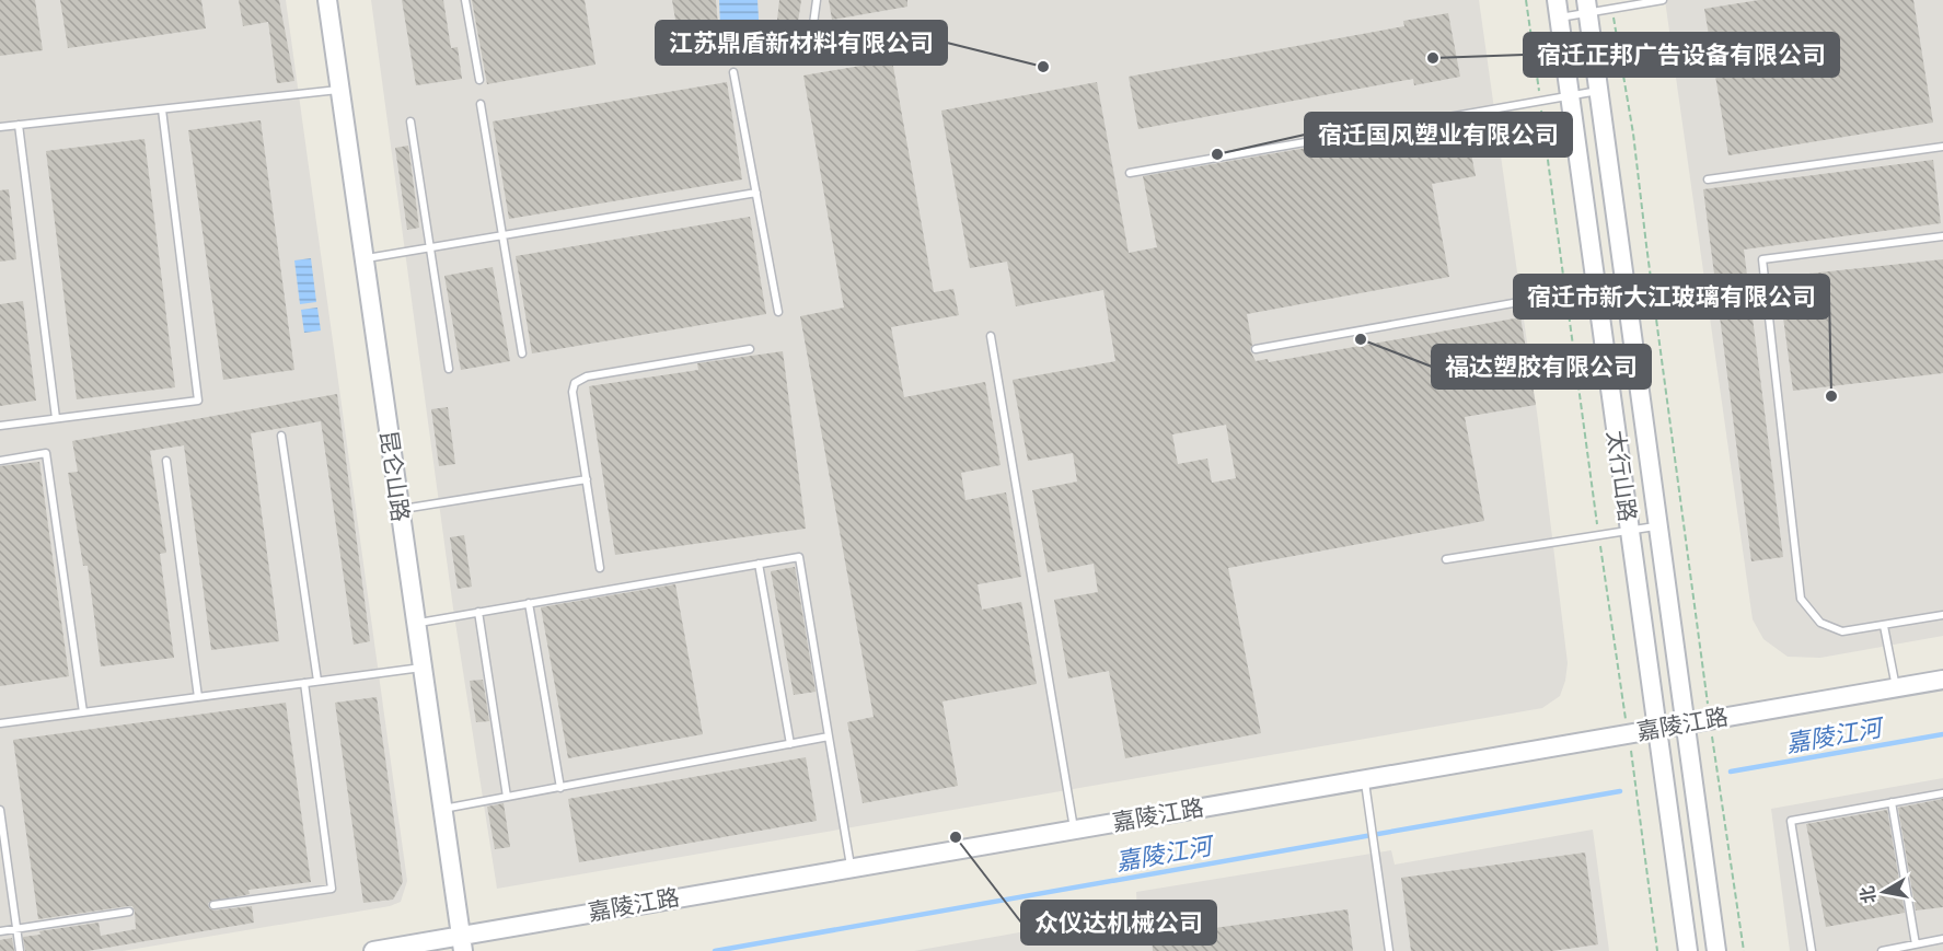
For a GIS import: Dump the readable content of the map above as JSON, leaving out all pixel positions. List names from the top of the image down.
{
  "streets": {
    "street": ["昆仑山路", "太行山路", "嘉陵江路"]
  },
  "crossings": [
    ["昆仑山路", "嘉陵江路"],
    ["太行山路", "嘉陵江路"]
  ],
  "water": ["嘉陵江河"],
  "places": [
    "宿迁正邦广告设备有限公司",
    "江苏鼎盾新材料有限公司",
    "宿迁国风塑业有限公司",
    "福达塑胶有限公司",
    "宿迁市新大江玻璃有限公司",
    "众仪达机械公司"
  ],
  "north": "left"
}
